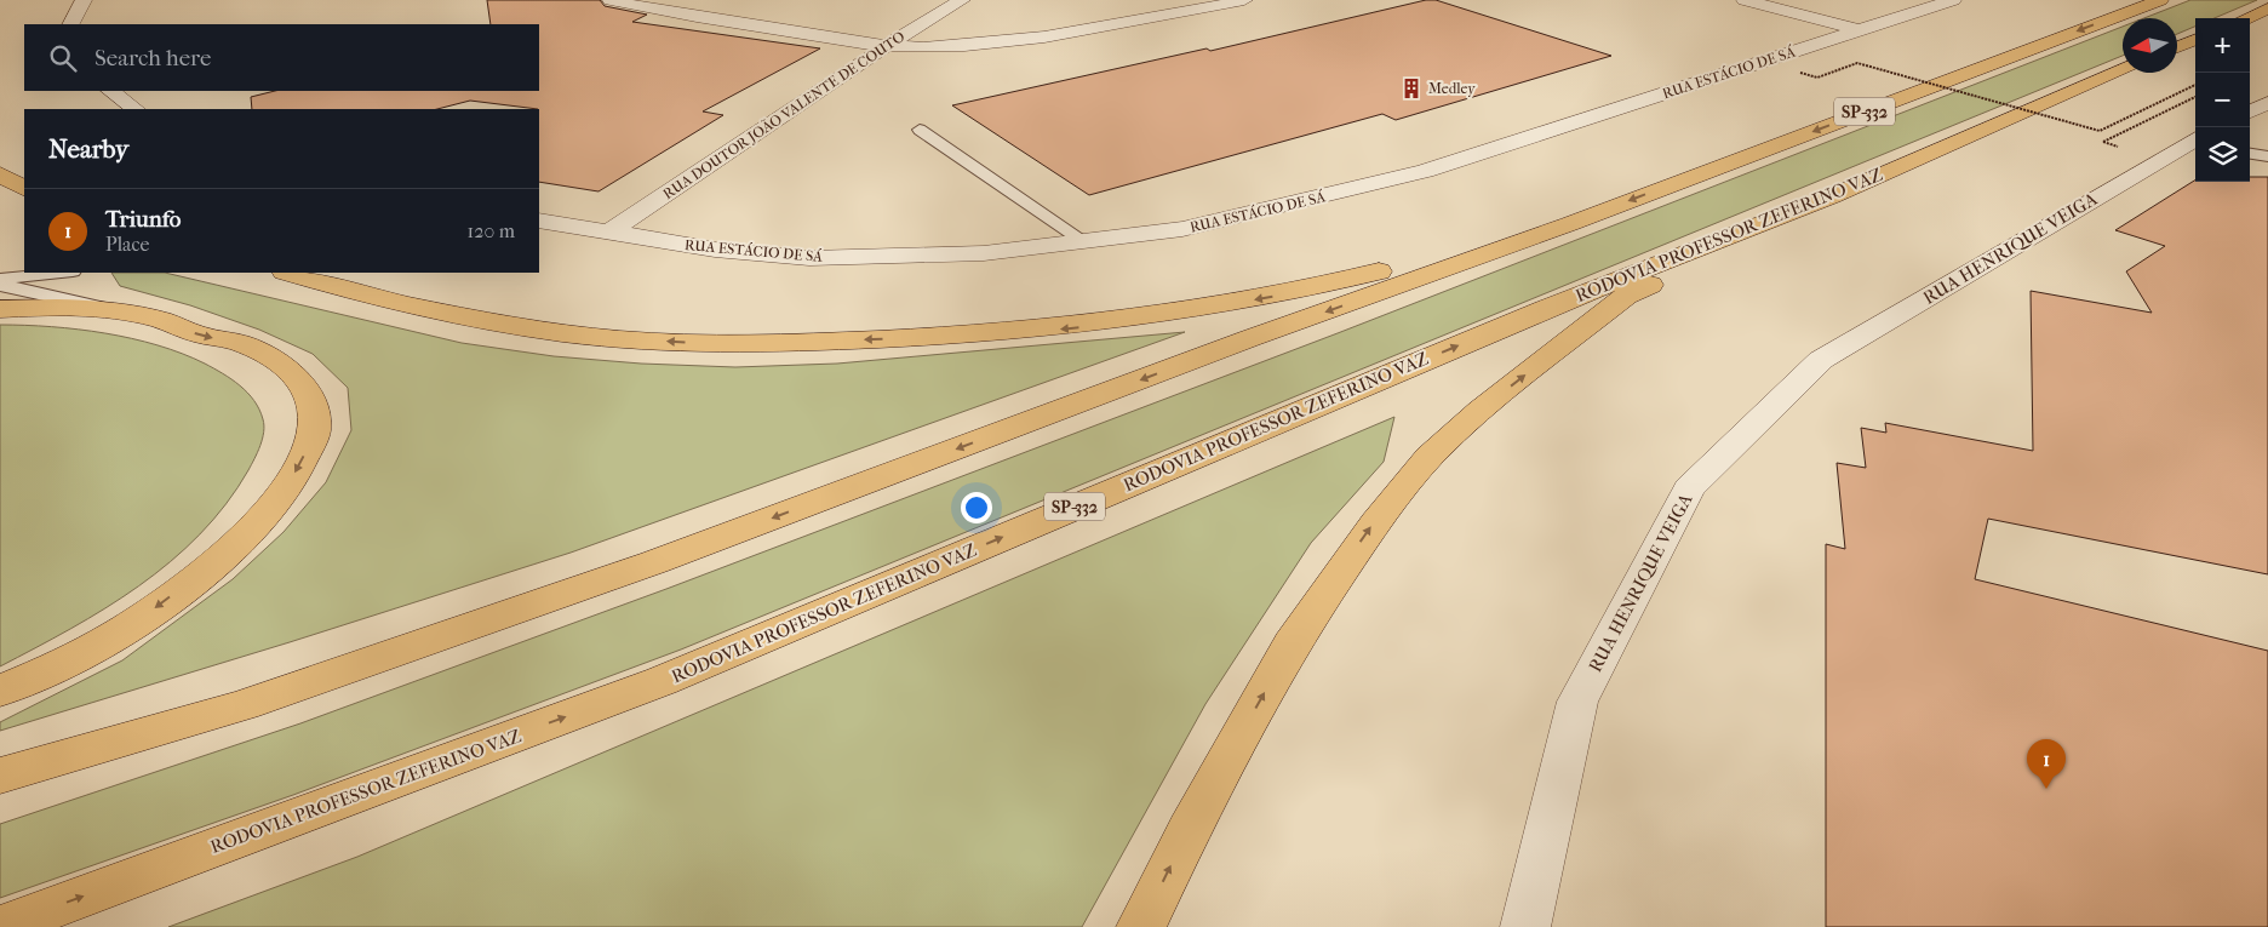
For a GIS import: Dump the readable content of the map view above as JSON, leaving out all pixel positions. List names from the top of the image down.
{
  "streets": {
    "highway": ["SP-332", "RODOVIA PROFESSOR ZEFERINO VAZ"],
    "street": ["RUA ESTÁCIO DE SÁ", "RUA DOUTOR JOÃO VALENTE DE COUTO", "RUA HENRIQUE VEIGA"]
  },
  "crossings": [
    ["RUA ESTÁCIO DE SÁ", "RUA DOUTOR JOÃO VALENTE DE COUTO"]
  ],
  "places": {
    "building": ["Medley"]
  },
  "north": "left",
  "page": {
    "map_buttons": ["+", "−"],
    "search": "Search here",
    "heading": "Nearby",
    "list": [
      {
        "mark": "1",
        "name": "Triunfo",
        "note": "Place",
        "value": "120 m"
      }
    ],
    "pins": "1"
  }
}
